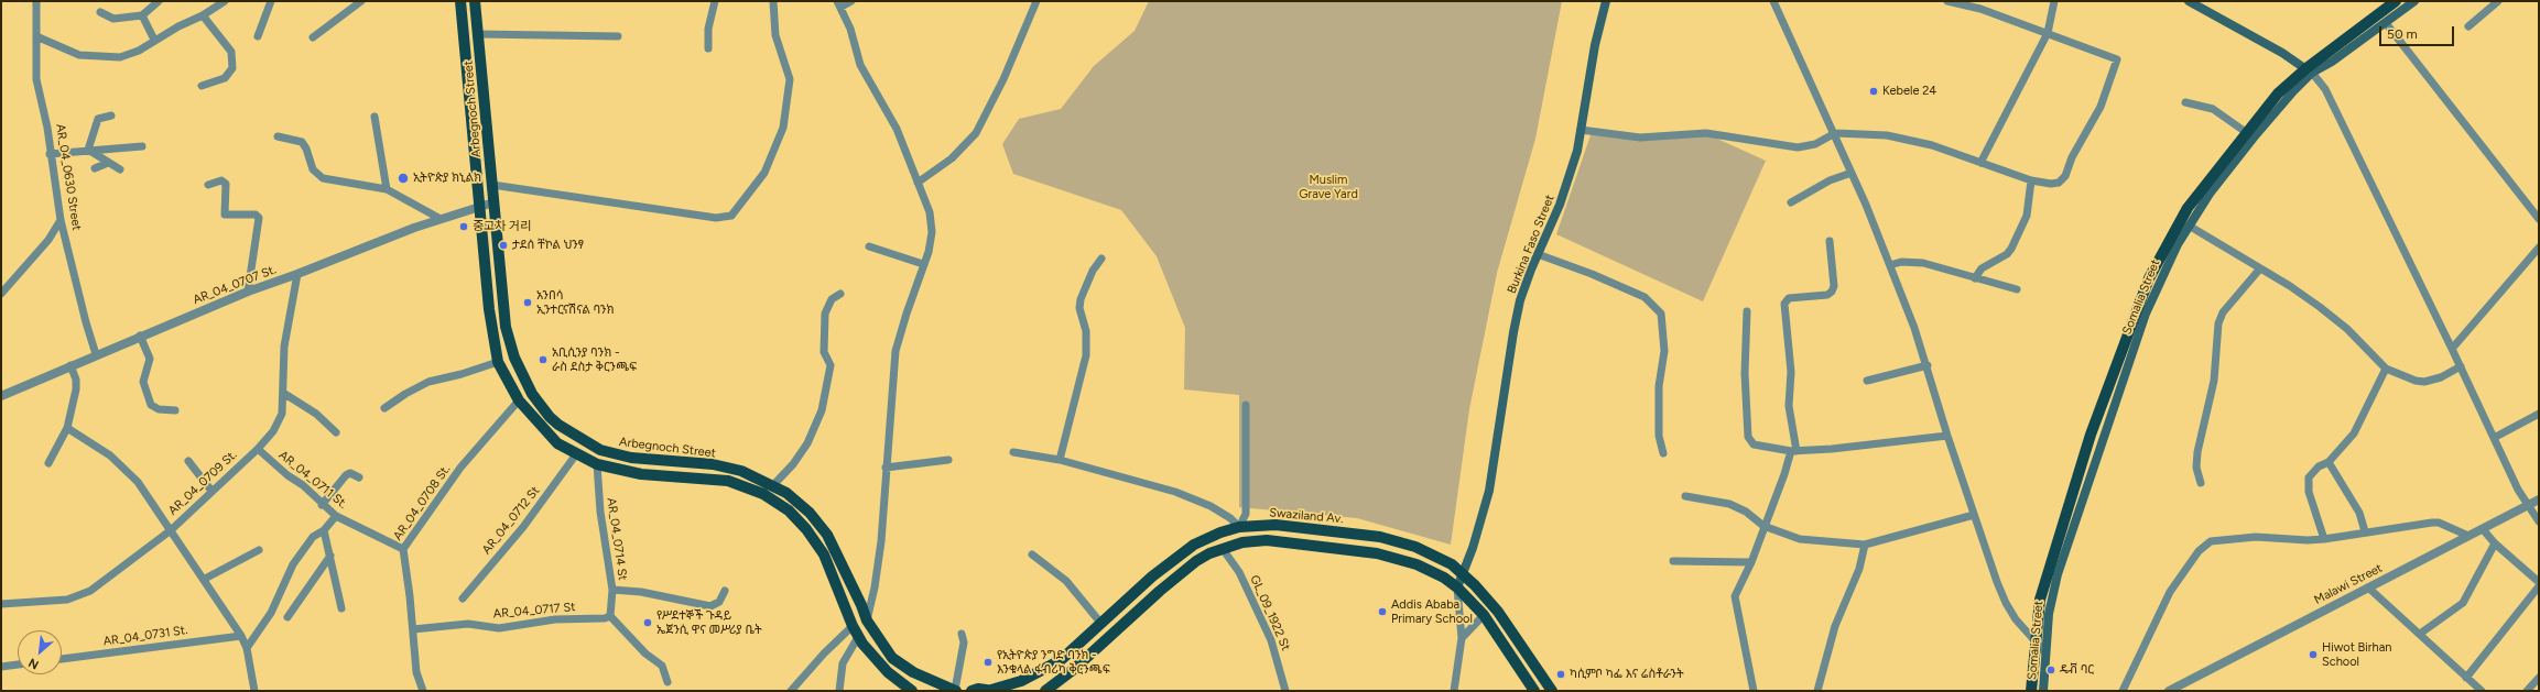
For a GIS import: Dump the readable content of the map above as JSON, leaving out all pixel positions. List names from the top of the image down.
{
  "streets": {
    "main road": [
      "Arbegnoch Street",
      "Burkina Faso Street",
      "Somalia Street",
      "Swaziland Av."
    ],
    "street": [
      "AR_04_0630 Street",
      "AR_04_0707 St.",
      "AR_04_0711 St.",
      "AR_04_0709 St.",
      "AR_04_0708 St.",
      "AR_04_0712 St",
      "AR_04_0714 St",
      "Malawi Street",
      "AR_04_0717 St",
      "GL_09_1922 St",
      "AR_04_0731 St."
    ]
  },
  "crossings": [
    ["Arbegnoch Street", "AR_04_0707 St."],
    ["Arbegnoch Street", "AR_04_0708 St."],
    ["Arbegnoch Street", "AR_04_0712 St"],
    ["Arbegnoch Street", "AR_04_0714 St"],
    ["AR_04_0630 Street", "AR_04_0707 St."],
    ["Burkina Faso Street", "Swaziland Av."],
    ["AR_04_0707 St.", "AR_04_0709 St."],
    ["AR_04_0711 St.", "AR_04_0709 St."],
    ["AR_04_0711 St.", "AR_04_0708 St."],
    ["AR_04_0708 St.", "AR_04_0717 St"],
    ["AR_04_0714 St", "AR_04_0717 St"]
  ],
  "parks": ["Muslim Grave Yard"],
  "places": [
    "Kebele 24",
    "ኢትዮጵያ ክኒልክ",
    "중고차 거리",
    "ታደሰ ቸኮል ህንፃ",
    "አንበሳ ኢንተርናሽናል ባንክ",
    "አቢሲንያ ባንክ - ራስ ደስታ ቅርንጫፍ",
    "Addis Ababa Primary School",
    "የሥደተኞች ጉዳይ ኤጀንሲ ዋና መሥሪያ ቤት",
    "Hiwot Birhan School",
    "የኢትዮጵያ ንግድ ባንክ - እንቁላል ፋብሪካ ቅርንጫፍ",
    "ዴቭ ባር",
    "ካሲምቦ ካፌ እና ሬስቶራንት"
  ],
  "scale_bar": "50 m",
  "north": "bottom left"
}
